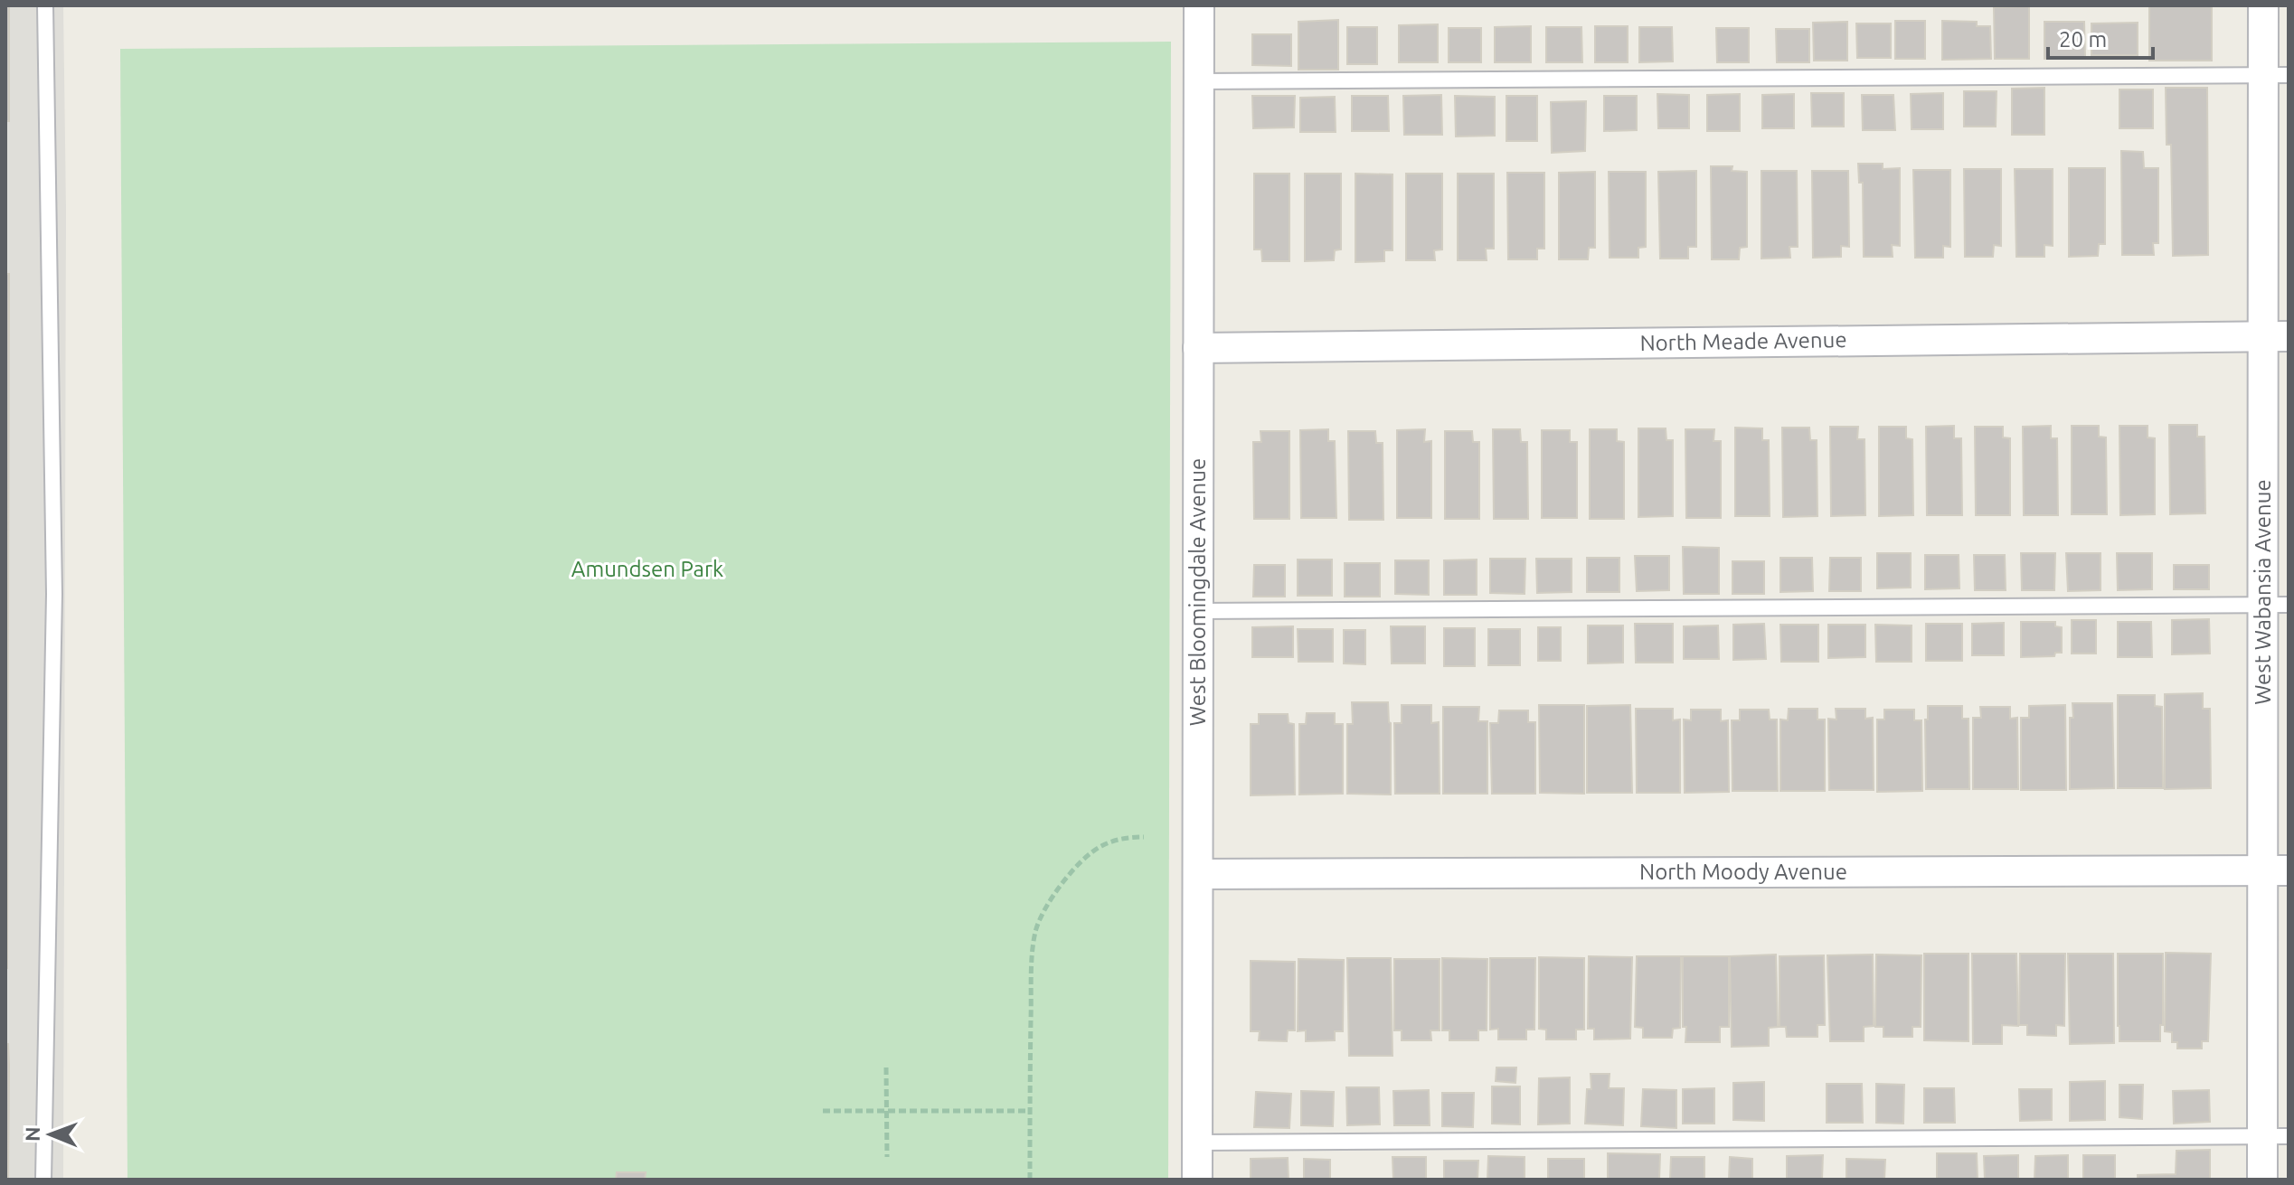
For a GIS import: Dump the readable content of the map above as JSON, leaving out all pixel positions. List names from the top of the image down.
{
  "streets": {
    "street": [
      "North Meade Avenue",
      "West Bloomingdale Avenue",
      "West Wabansia Avenue",
      "North Moody Avenue"
    ]
  },
  "crossings": [
    ["North Meade Avenue", "West Bloomingdale Avenue"],
    ["North Meade Avenue", "West Wabansia Avenue"],
    ["West Bloomingdale Avenue", "North Moody Avenue"],
    ["West Wabansia Avenue", "North Moody Avenue"]
  ],
  "parks": ["Amundsen Park"],
  "scale_bar": "20 m",
  "north": "left"
}
